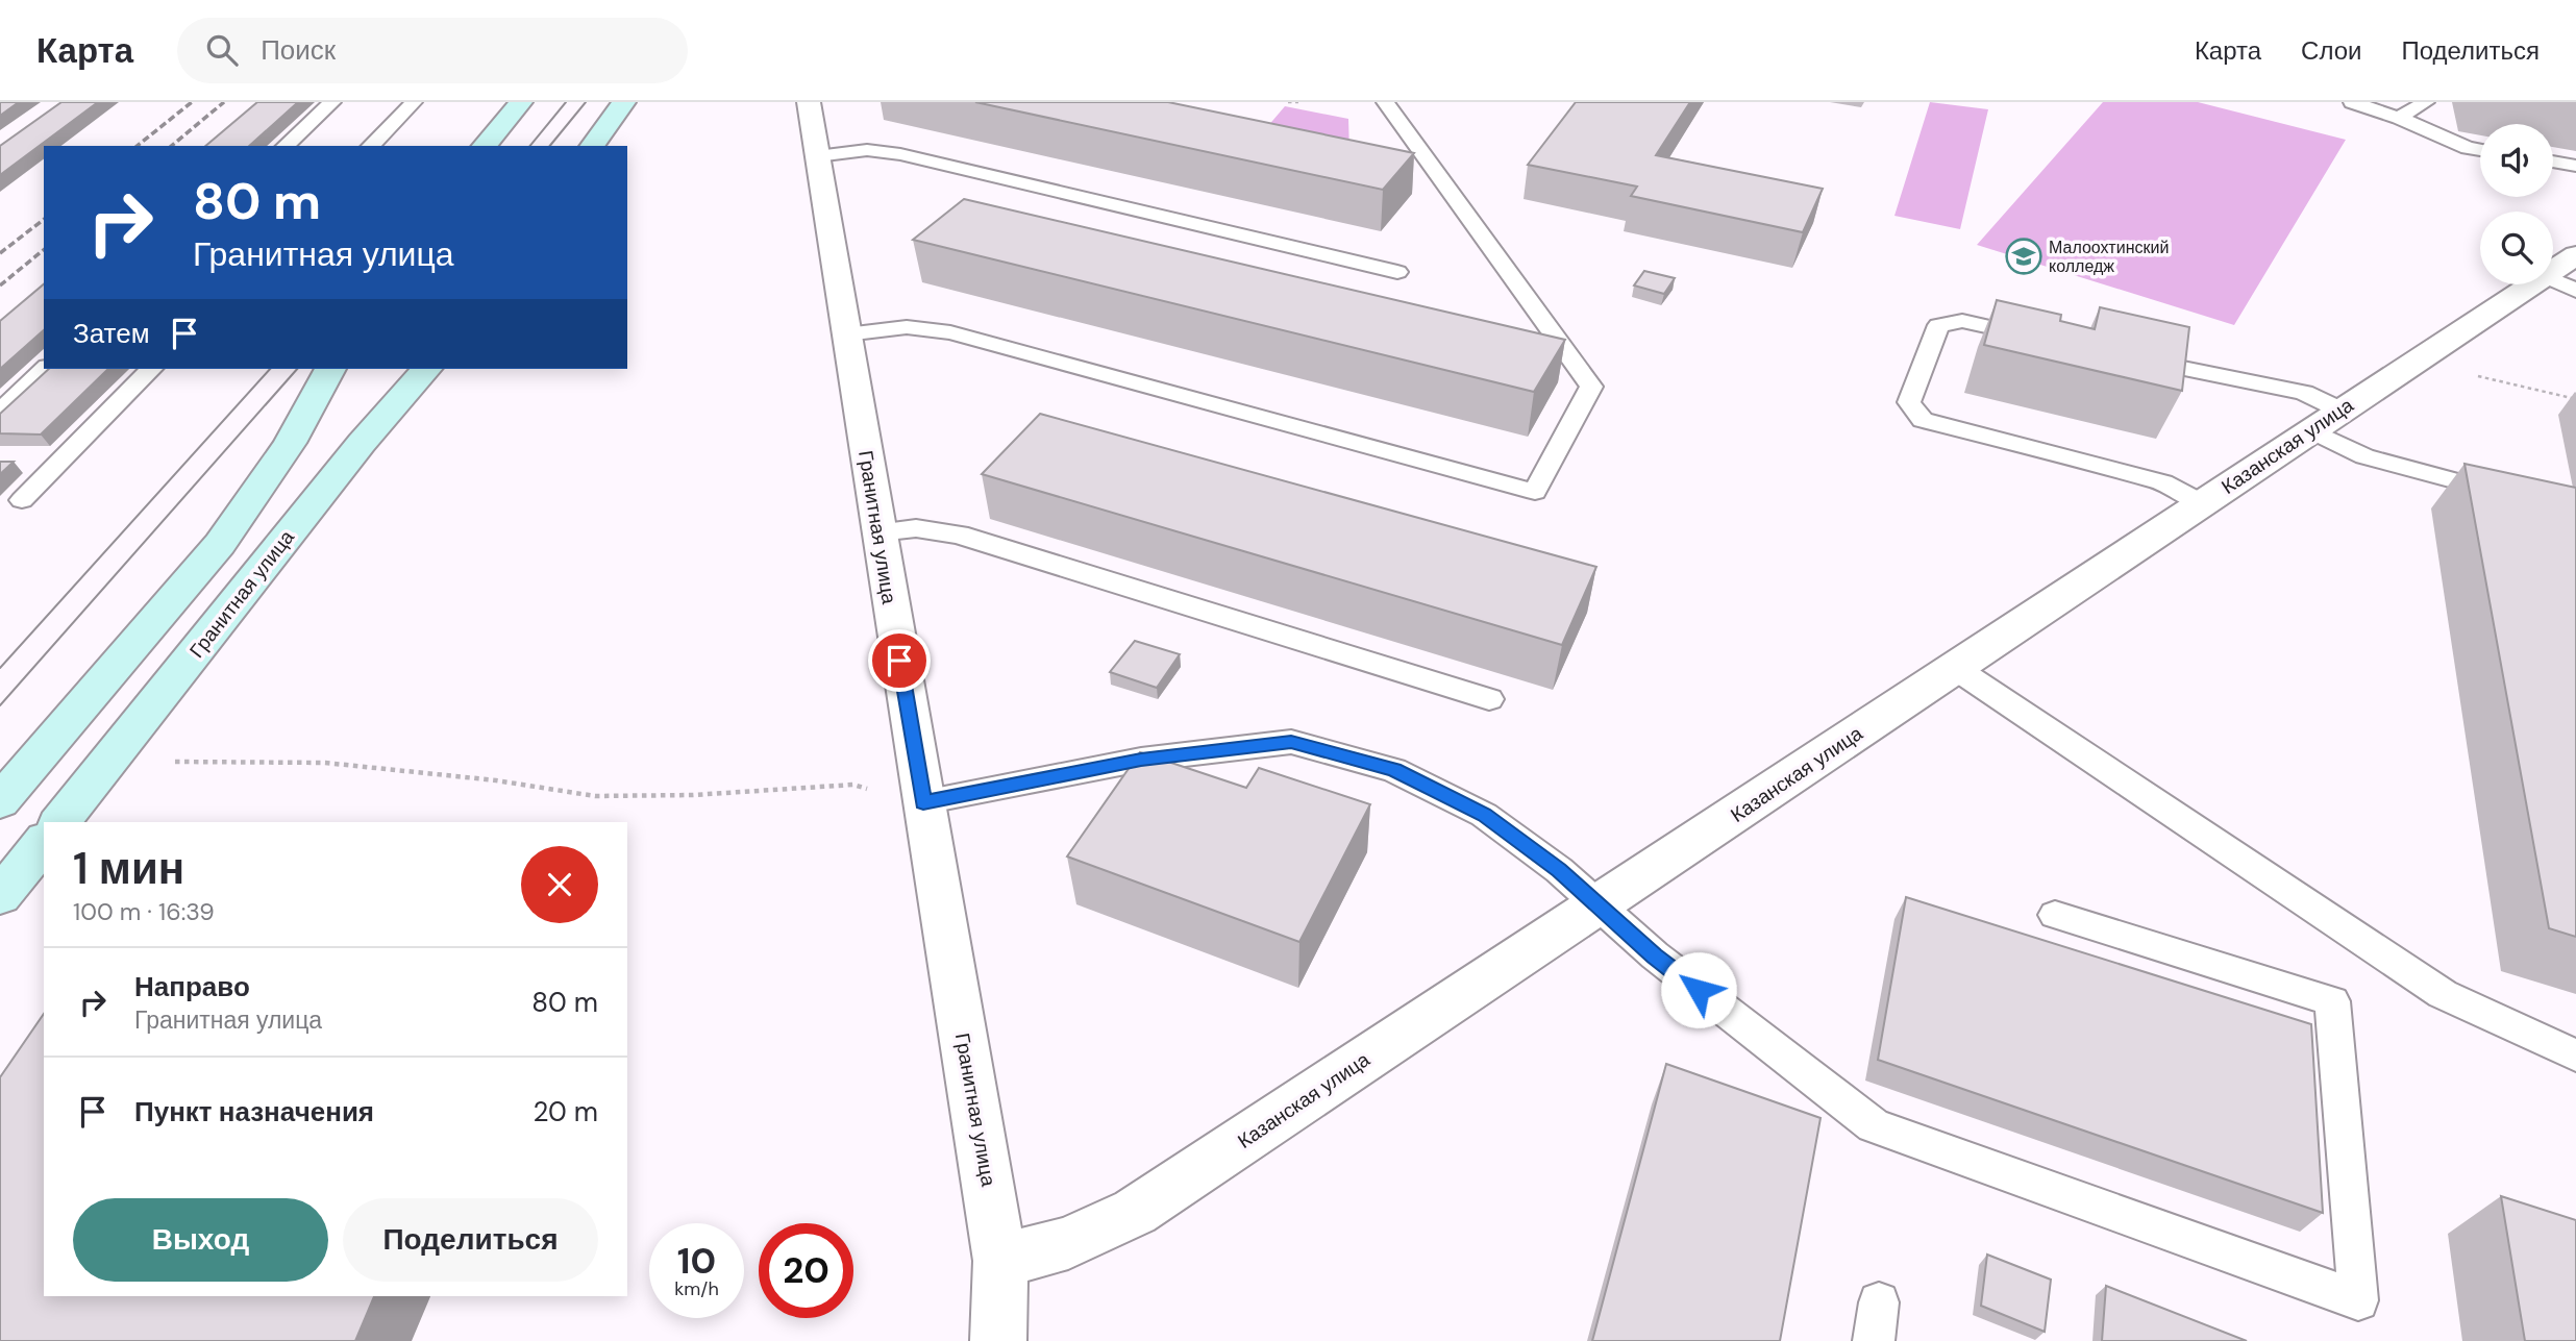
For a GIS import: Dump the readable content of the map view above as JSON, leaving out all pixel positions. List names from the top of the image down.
{
  "streets": {
    "street": ["Казанская улица", "Гранитная улица"]
  },
  "crossings": [
    ["Казанская улица", "Гранитная улица"]
  ],
  "places": {
    "school or university": ["Малоохтинский колледж"]
  },
  "page": {
    "header": "Карта",
    "search": "Поиск",
    "nav": ["Карта", "Слои", "Поделиться"],
    "turn": ["80 m", "Гранитная улица"],
    "then": "Затем",
    "heading": ["1 мин", "100 m · 16:39"],
    "list": [
      {
        "name": "Направо",
        "note": "Гранитная улица",
        "value": "80 m"
      },
      {
        "name": "Пункт назначения",
        "value": "20 m"
      }
    ],
    "buttons": ["Выход", "Поделиться"],
    "speed": "10 km/h",
    "limit": "20"
  }
}
